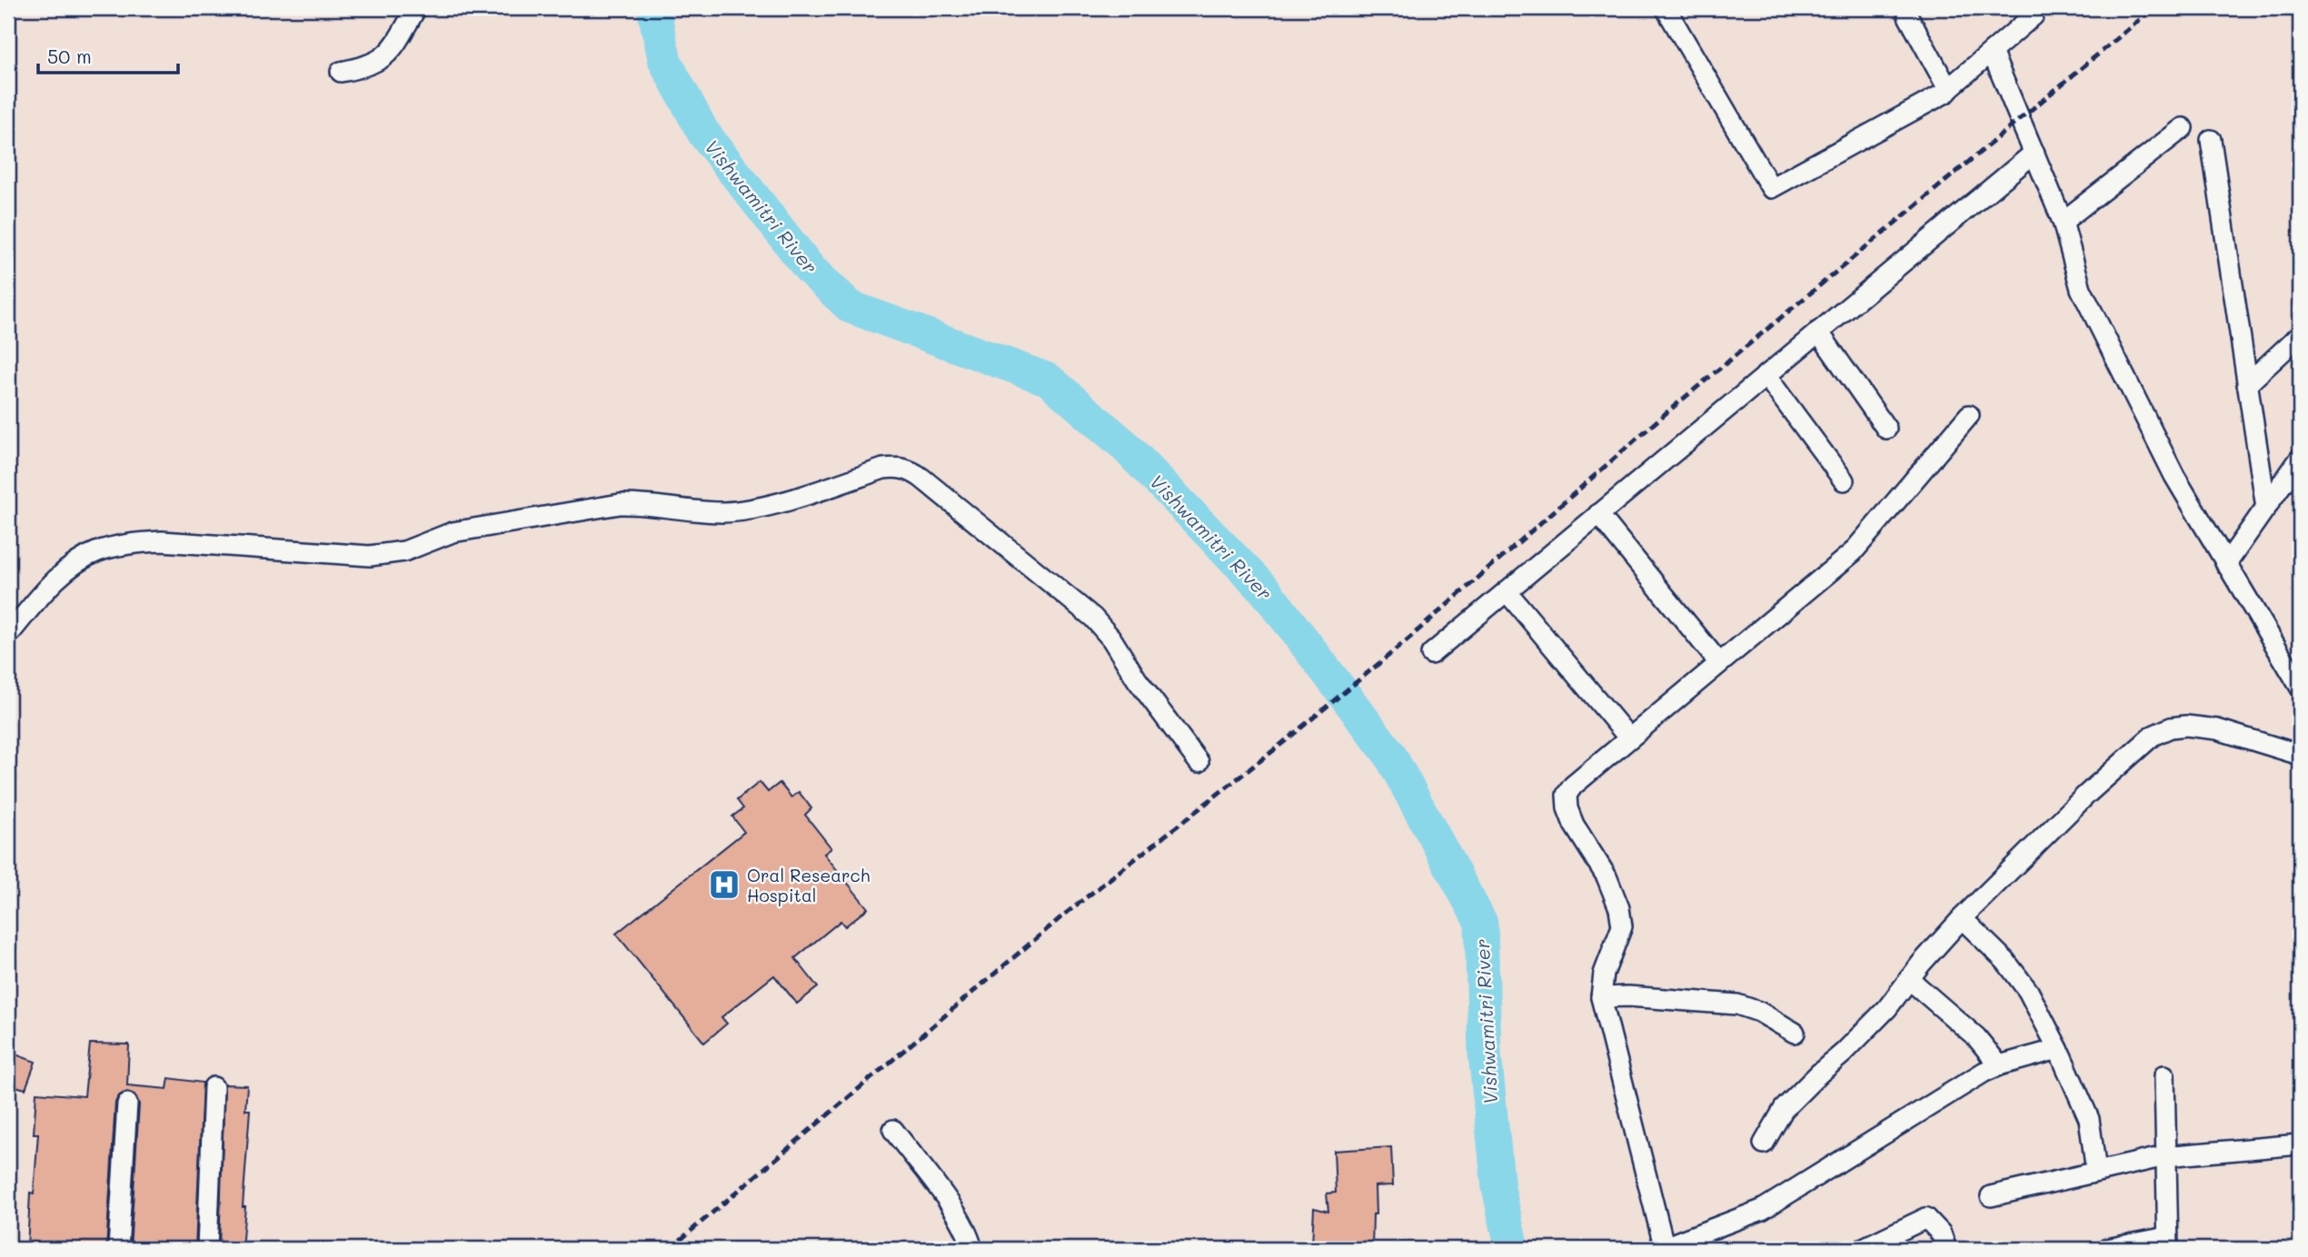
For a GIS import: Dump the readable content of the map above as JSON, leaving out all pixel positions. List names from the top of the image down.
{
  "water": ["Vishwamitri River"],
  "places": {
    "hospital": ["Oral Research Hospital"]
  },
  "scale_bar": "50 m"
}
